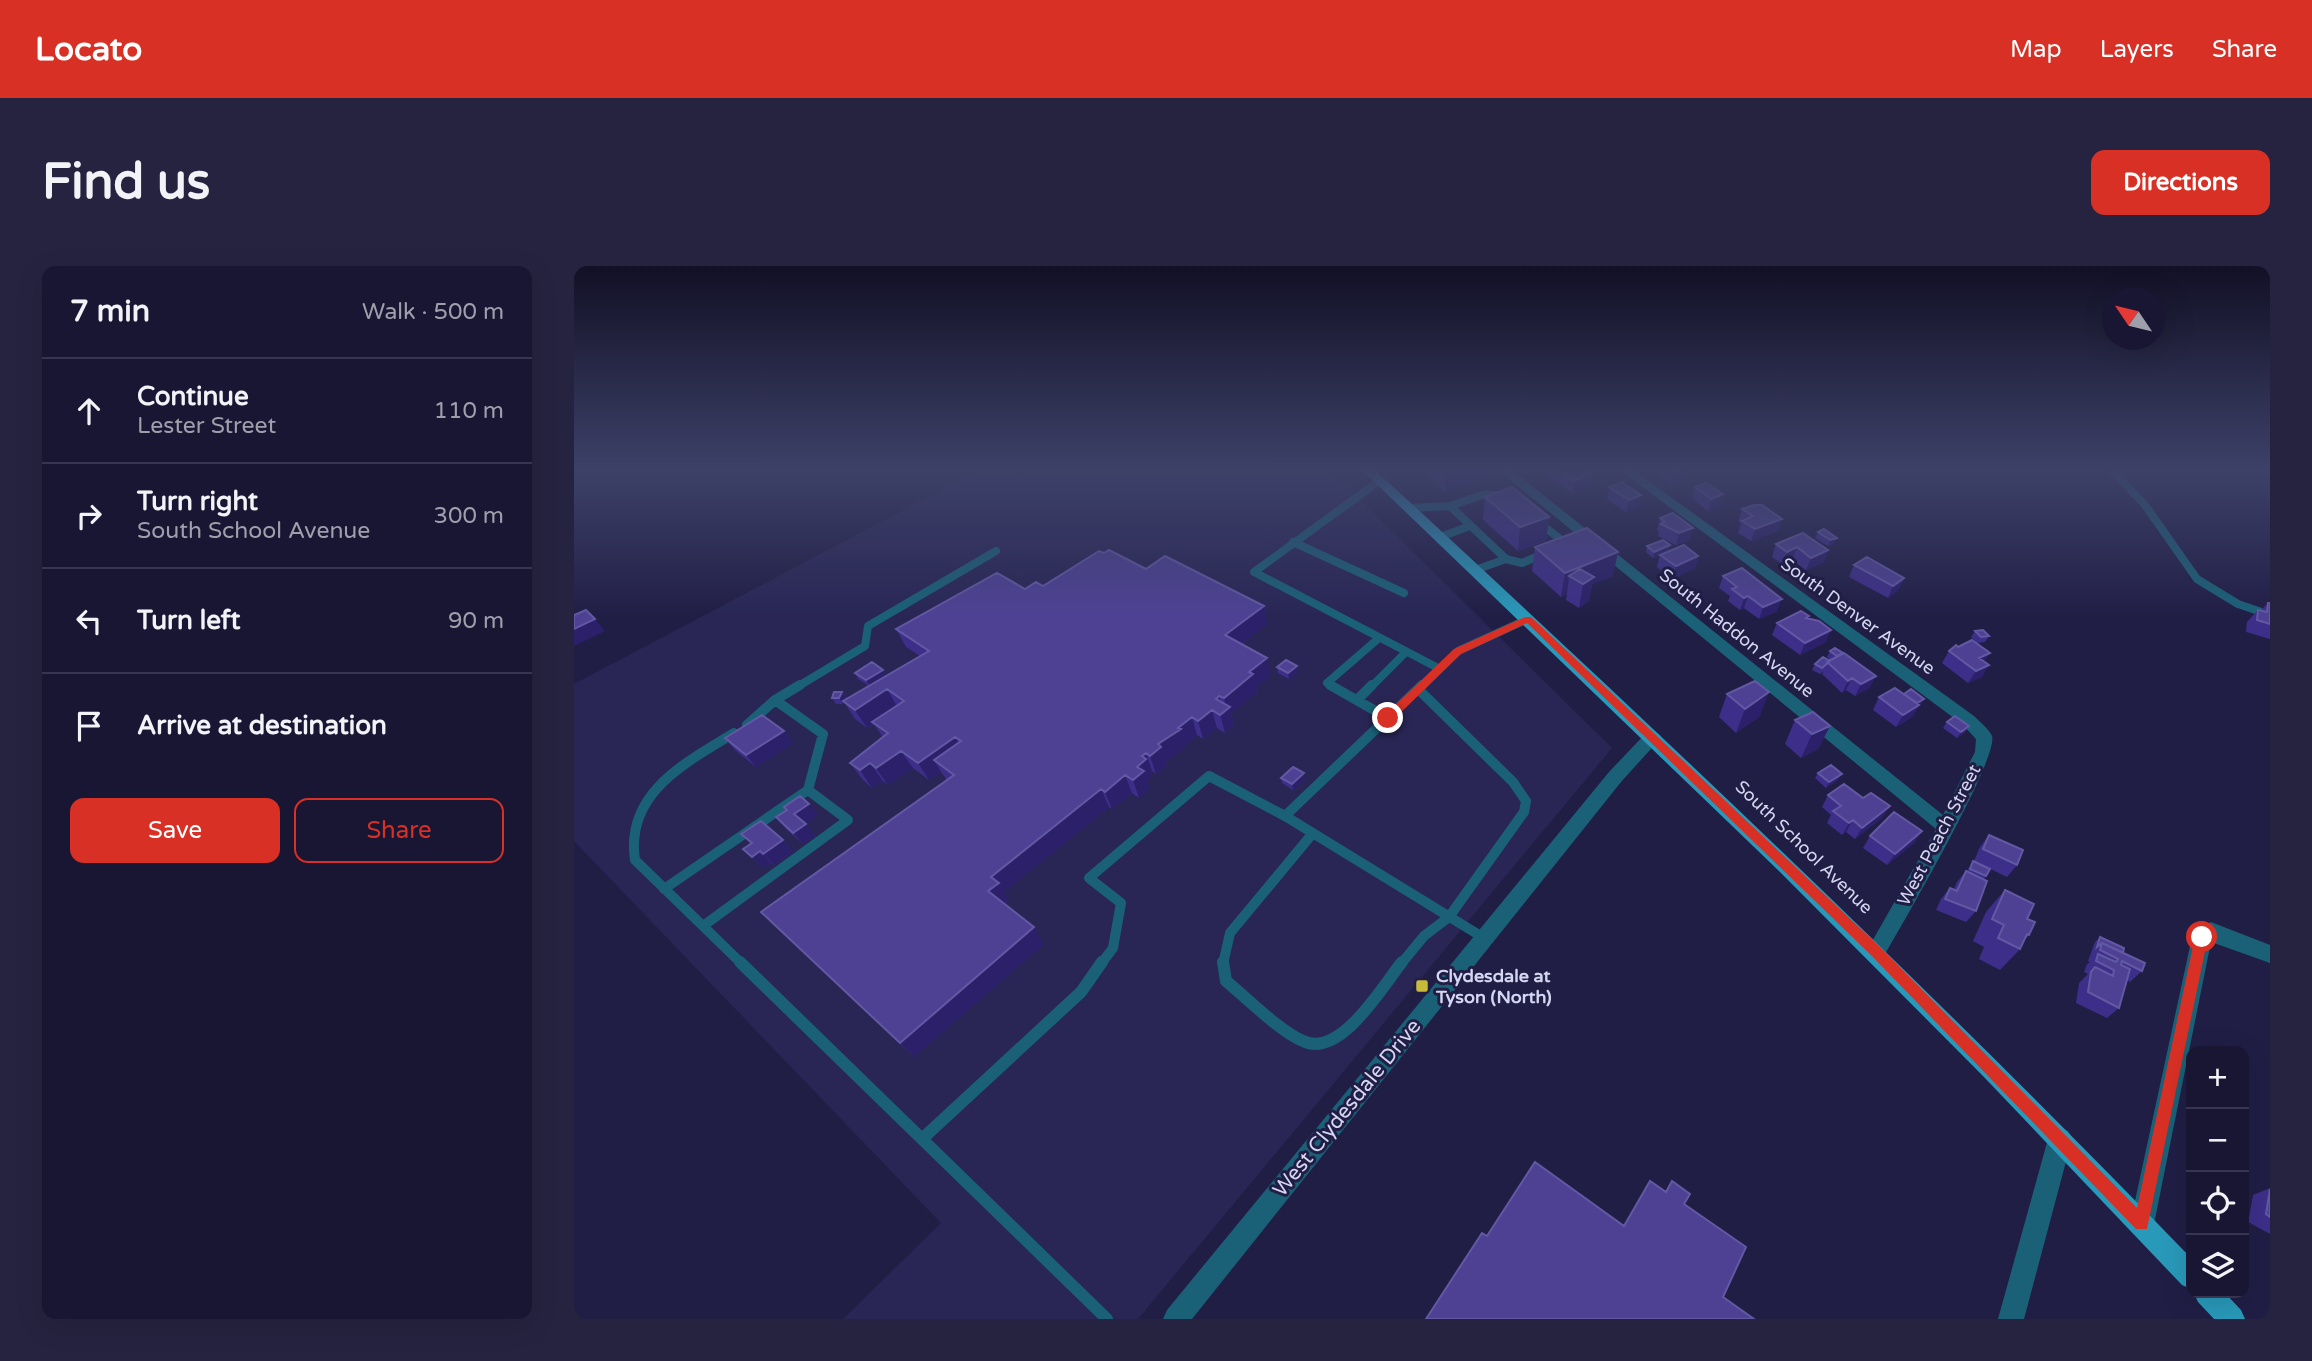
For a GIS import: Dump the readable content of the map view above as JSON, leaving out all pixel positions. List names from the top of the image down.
{
  "streets": {
    "main road": ["South School Avenue"],
    "street": [
      "South Denver Avenue",
      "South Haddon Avenue",
      "West Peach Street",
      "West Clydesdale Drive"
    ]
  },
  "crossings": [
    ["South Denver Avenue", "West Peach Street"],
    ["South Haddon Avenue", "West Peach Street"],
    ["West Peach Street", "South School Avenue"],
    ["South School Avenue", "West Clydesdale Drive"]
  ],
  "places": {
    "transit": ["Clydesdale at Tyson (North)"]
  },
  "north": "top left",
  "page": {
    "header": "Locato",
    "nav": ["Map", "Layers", "Share"],
    "buttons": [
      "Directions",
      ["Save", "Share"]
    ],
    "title": "Find us",
    "heading": ["7 min", "Walk · 500 m"],
    "list": [
      ["Continue", "Lester Street", "110 m"],
      ["Turn right", "South School Avenue", "300 m"],
      ["Turn left", "90 m"],
      "Arrive at destination"
    ],
    "map_buttons": ["+", "−"]
  }
}
